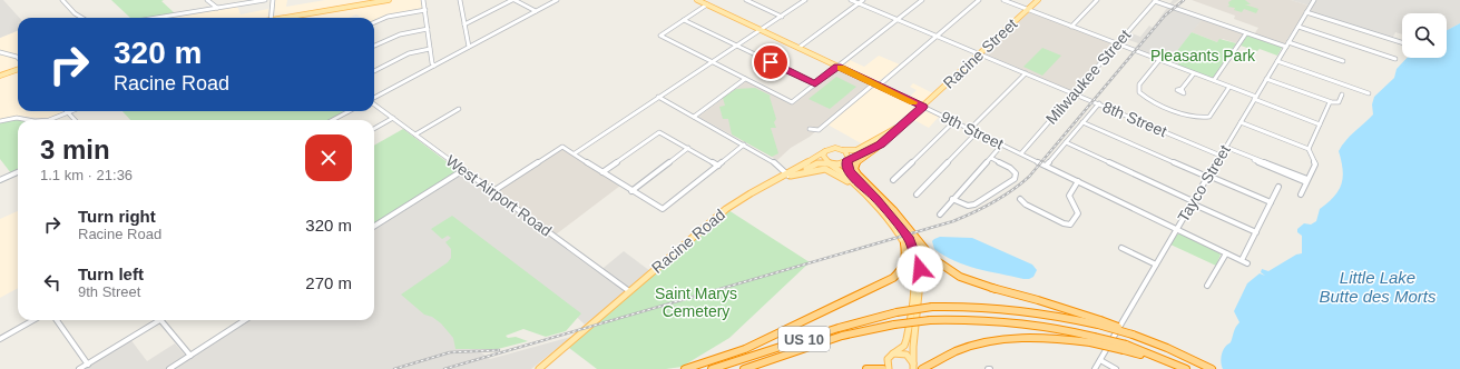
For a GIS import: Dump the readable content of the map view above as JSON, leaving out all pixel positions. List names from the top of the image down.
{
  "streets": {
    "highway": ["US 10"],
    "main road": ["Racine Street", "9th Street", "Racine Road"],
    "street": [
      "Milwaukee Street",
      "8th Street",
      "Tayco Street",
      "West Airport Road"
    ]
  },
  "crossings": [
    ["Racine Street", "8th Street"],
    ["Racine Street", "9th Street"],
    ["Milwaukee Street", "8th Street"],
    ["Milwaukee Street", "9th Street"],
    ["8th Street", "Tayco Street"],
    ["9th Street", "Tayco Street"],
    ["West Airport Road", "Racine Road"]
  ],
  "water": ["Little Lake Butte des Morts"],
  "parks": ["Pleasants Park", "Saint Marys Cemetery"],
  "page": {
    "turn": ["320 m", "Racine Road"],
    "heading": ["3 min", "1.1 km · 21:36"],
    "list": [
      {
        "name": "Turn right",
        "note": "Racine Road",
        "value": "320 m"
      },
      {
        "name": "Turn left",
        "note": "9th Street",
        "value": "270 m"
      }
    ]
  }
}
